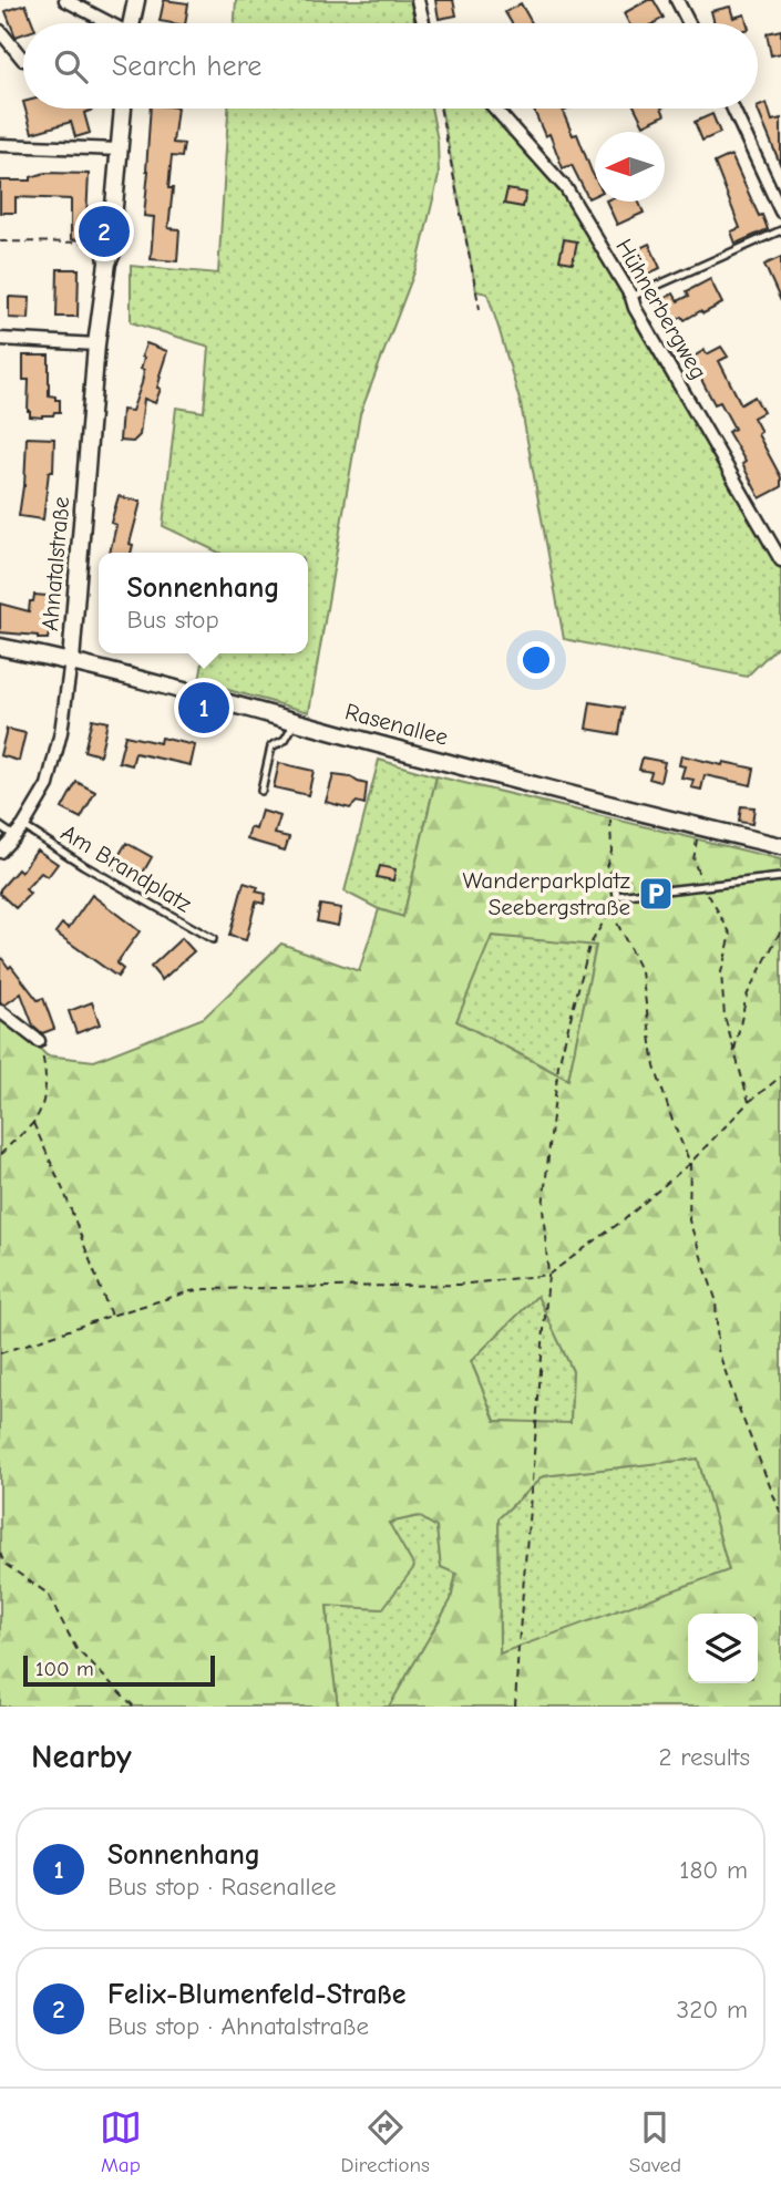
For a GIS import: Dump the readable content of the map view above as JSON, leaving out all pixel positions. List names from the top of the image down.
{
  "streets": {
    "main road": ["Ahnatalstraße", "Rasenallee"],
    "street": ["Hühnerbergweg"],
    "lane": ["Am Brandplatz"]
  },
  "crossings": [
    ["Ahnatalstraße", "Rasenallee"],
    ["Ahnatalstraße", "Am Brandplatz"]
  ],
  "places": {
    "parking": ["Wanderparkplatz Seebergstraße"]
  },
  "scale_bar": "100 m",
  "north": "left",
  "page": {
    "search": "Search here",
    "pins": ["2", "1"],
    "popup": ["Sonnenhang", "Bus stop"],
    "scale": "100 m",
    "heading": ["Nearby", "2 results"],
    "list": [
      {
        "mark": "1",
        "name": "Sonnenhang",
        "note": "Bus stop · Rasenallee",
        "value": "180 m"
      },
      {
        "mark": "2",
        "name": "Felix-Blumenfeld-Straße",
        "note": "Bus stop · Ahnatalstraße",
        "value": "320 m"
      }
    ],
    "nav": ["Map", "Directions", "Saved"]
  }
}
